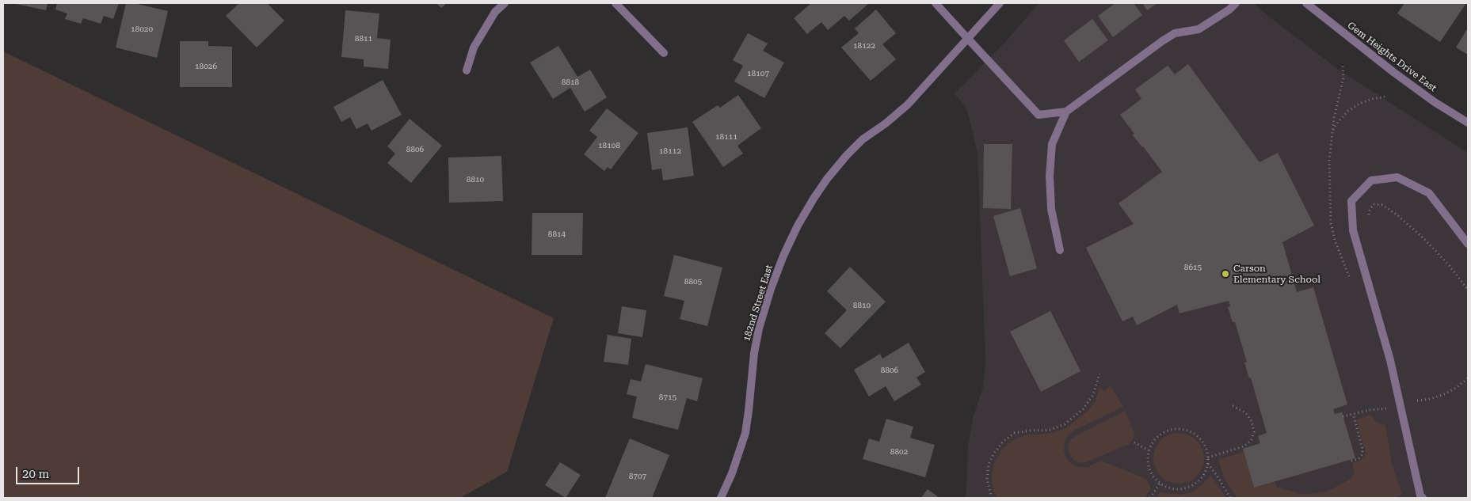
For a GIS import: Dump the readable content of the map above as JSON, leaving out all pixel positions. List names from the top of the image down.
{
  "streets": {
    "street": ["Gem Heights Drive East", "182nd Street East"]
  },
  "places": ["Carson Elementary School"],
  "house_numbers": [
    "18020",
    "8811",
    "18122",
    "18026",
    "18107",
    "8818",
    "18111",
    "18108",
    "8806",
    "18112",
    "8810",
    "8814",
    "8615",
    "8805",
    "8810",
    "8806",
    "8715",
    "8802",
    "8707"
  ],
  "scale_bar": "20 m"
}
